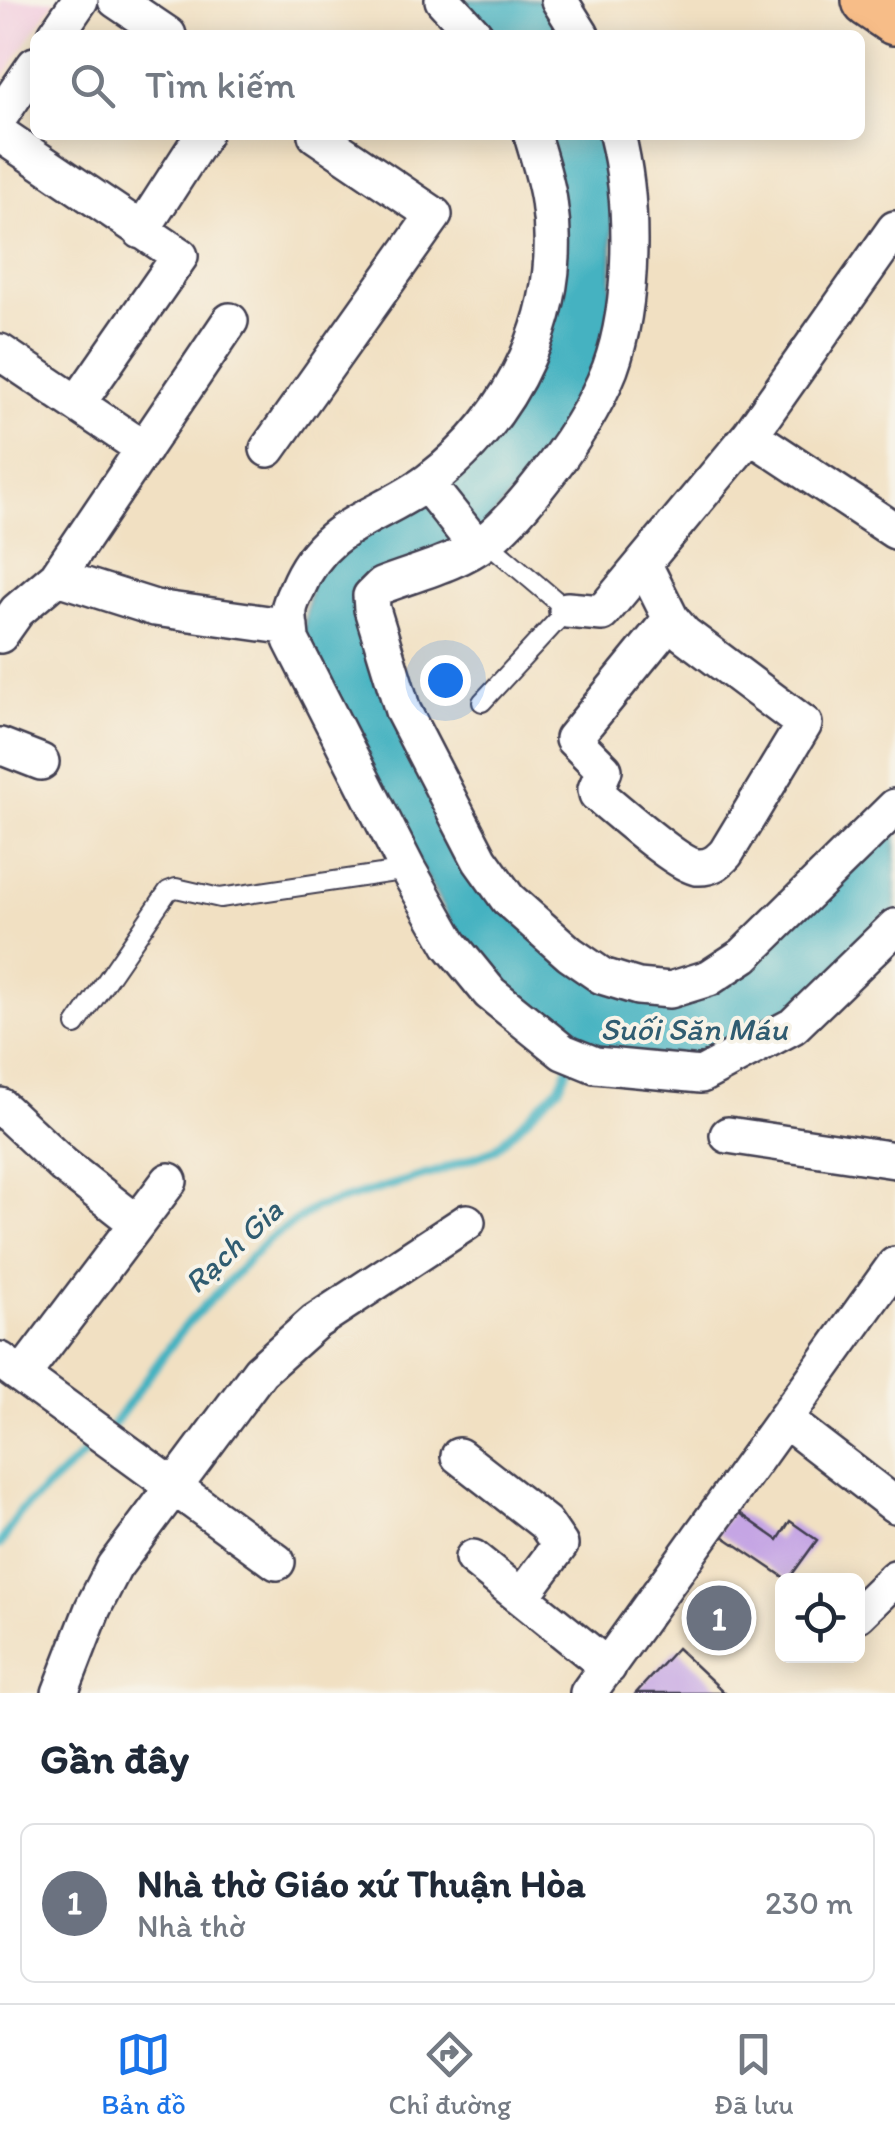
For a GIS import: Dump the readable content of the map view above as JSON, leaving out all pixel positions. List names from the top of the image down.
{
  "water": ["Suối Săn Máu", "Rạch Gia"],
  "page": {
    "search": "Tìm kiếm",
    "pins": "1",
    "heading": "Gần đây",
    "list": [
      {
        "mark": "1",
        "name": "Nhà thờ Giáo xứ Thuận Hòa",
        "note": "Nhà thờ",
        "value": "230 m"
      }
    ],
    "nav": ["Bản đồ", "Chỉ đường", "Đã lưu"]
  }
}
